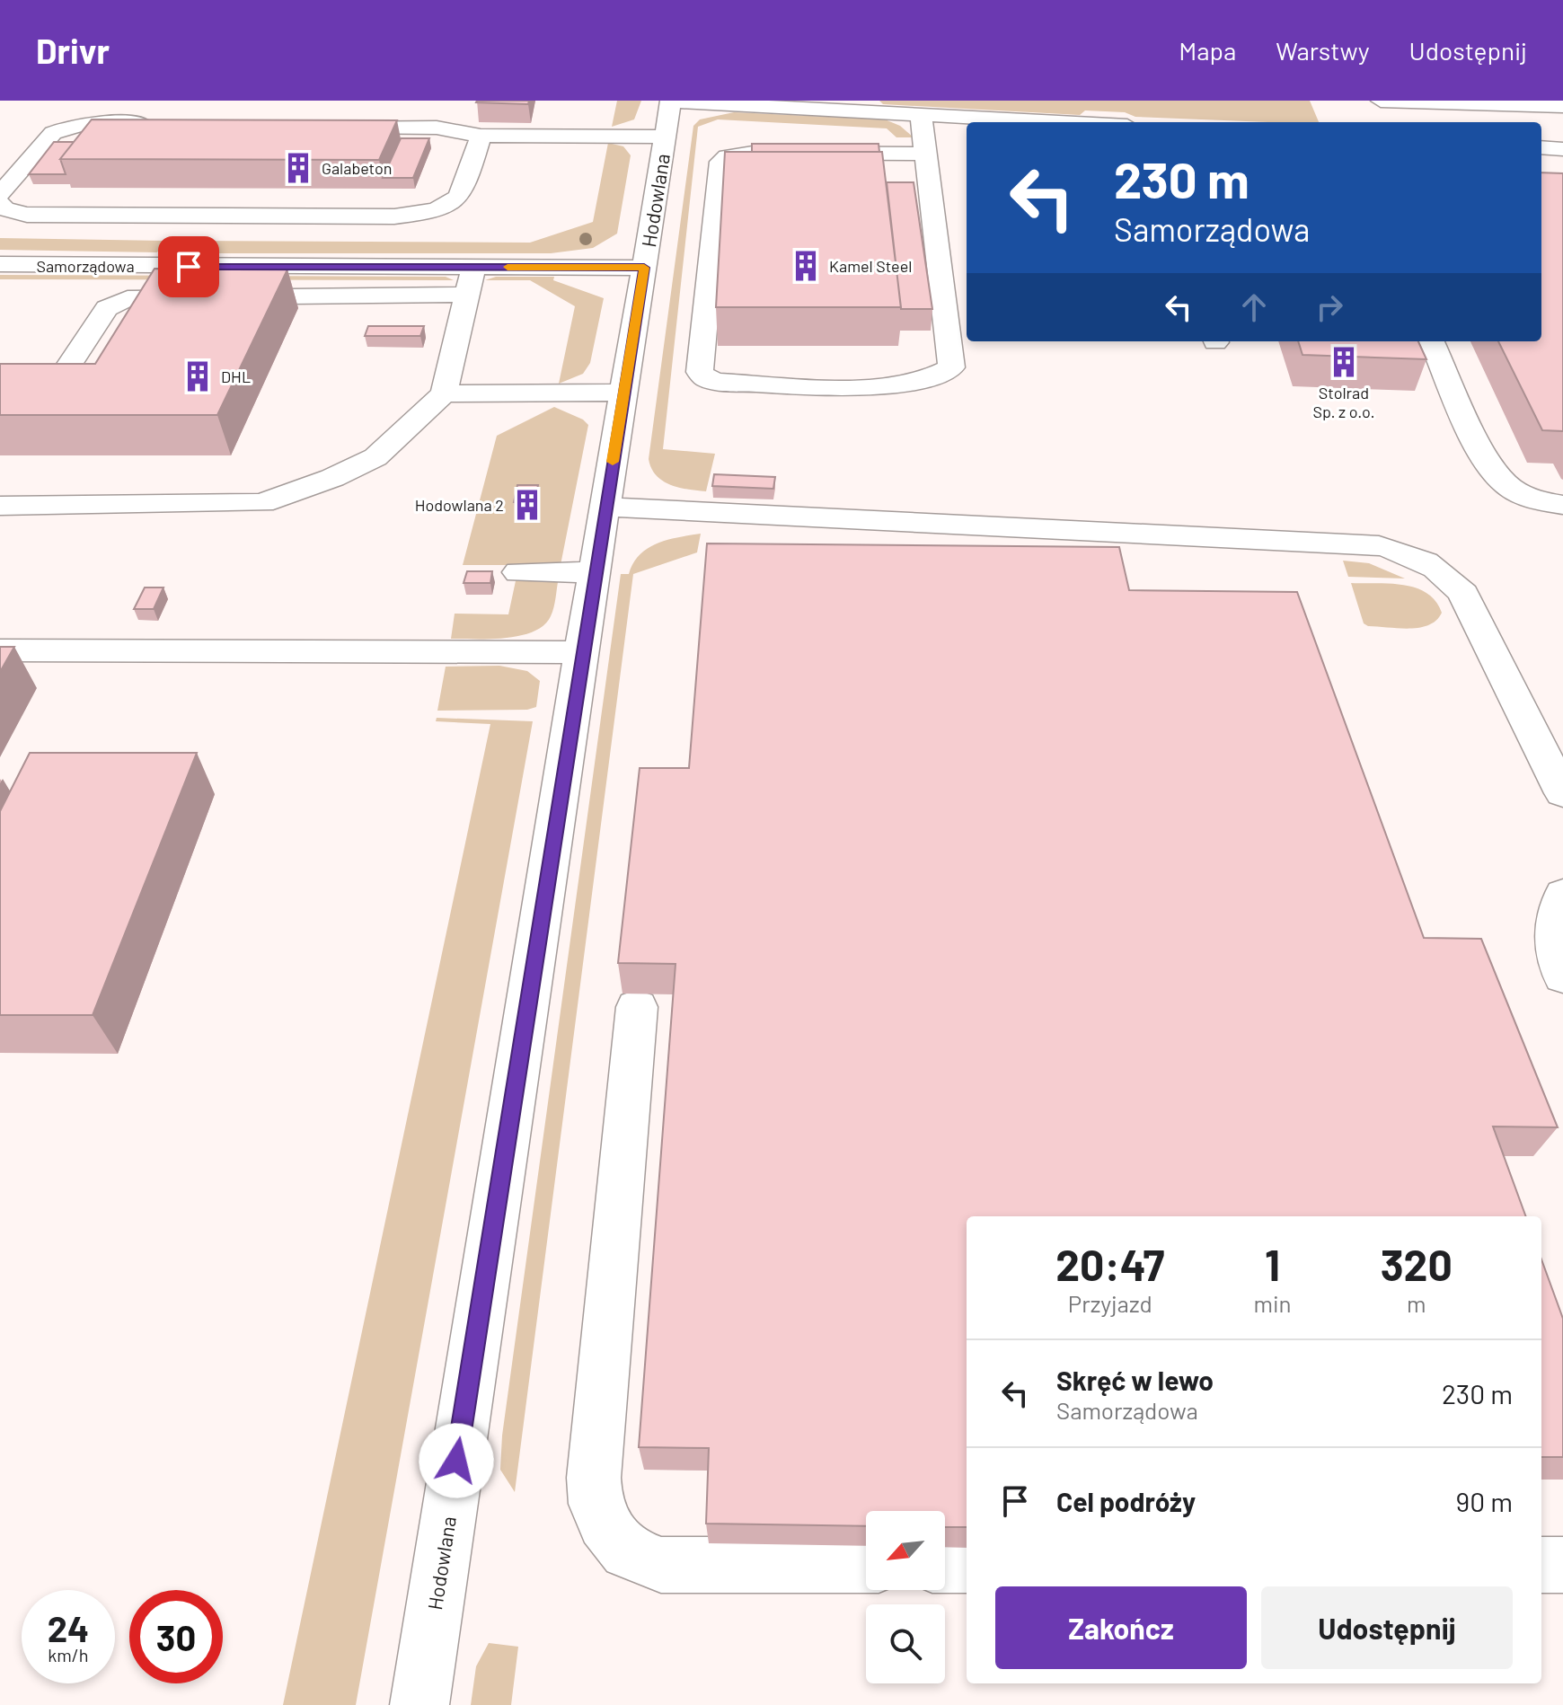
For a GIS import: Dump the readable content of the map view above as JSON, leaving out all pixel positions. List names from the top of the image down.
{
  "streets": {
    "street": ["Hodowlana", "Samorządowa"]
  },
  "crossings": [
    ["Hodowlana", "Samorządowa"]
  ],
  "places": {
    "building": [
      "Galabeton",
      "Kamel Steel",
      "Stolrad Sp. z o.o.",
      "DHL",
      "Hodowlana 2"
    ]
  },
  "north": "bottom left",
  "page": {
    "header": "Drivr",
    "nav": ["Mapa", "Warstwy", "Udostępnij"],
    "turn": ["230 m", "Samorządowa"],
    "eta": [
      "20:47",
      "Przyjazd",
      "1",
      "min",
      "320",
      "m"
    ],
    "list": [
      {
        "name": "Skręć w lewo",
        "note": "Samorządowa",
        "value": "230 m"
      },
      {
        "name": "Cel podróży",
        "value": "90 m"
      }
    ],
    "buttons": ["Zakończ", "Udostępnij"],
    "speed": "24 km/h",
    "limit": "30"
  }
}
